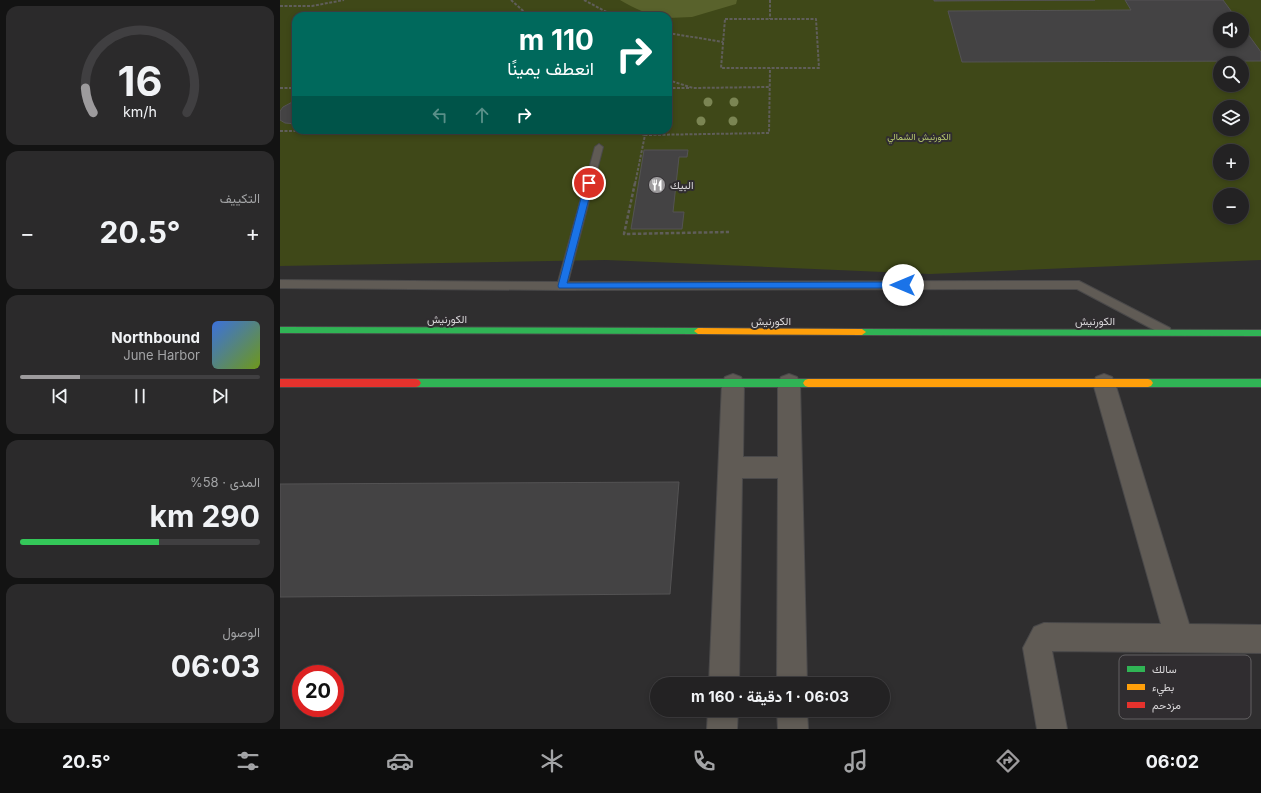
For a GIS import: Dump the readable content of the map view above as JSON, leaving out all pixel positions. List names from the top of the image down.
{
  "streets": {
    "main road": ["الكورنيش"]
  },
  "parks": ["الكورنيش الشمالي"],
  "places": {
    "restaurant": ["البيك"]
  },
  "legend": ["سالك", "بطيء", "مزدحم"],
  "page": {
    "map_buttons": ["+", "−"],
    "turn": ["110 m", "انعطف يمينًا"],
    "tile": [
      "التكييف",
      ["المدى · 58%", "290 km"],
      ["الوصول", "06:03"]
    ],
    "heat": ["−", "20.5°", "+"],
    "song": ["Northbound", "June Harbor"],
    "limit": "20",
    "trip": "06:03 · 1 دقيقة · 160 m",
    "tabs": ["06:02", "20.5°"],
    "gauge": ["16", "km/h"]
  }
}
